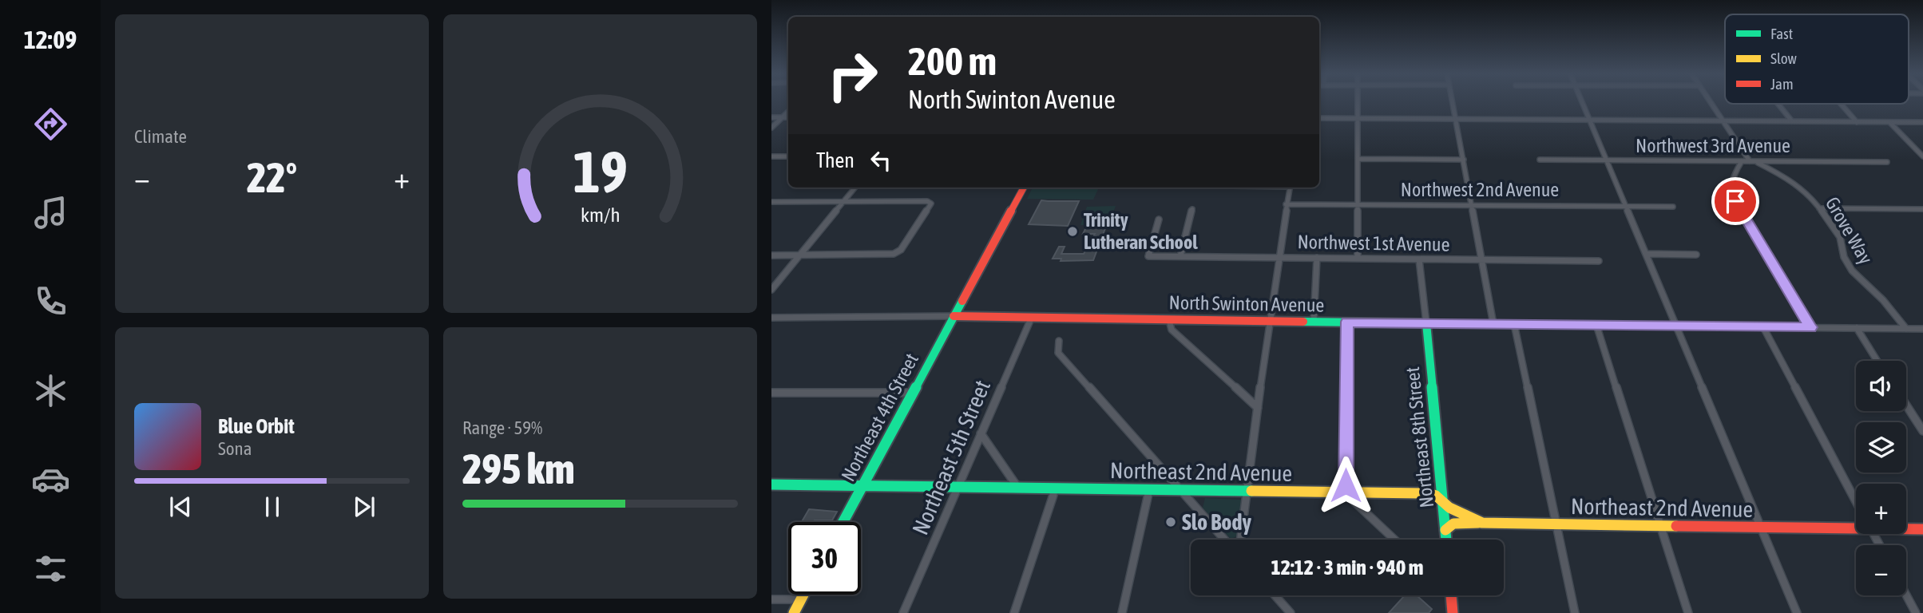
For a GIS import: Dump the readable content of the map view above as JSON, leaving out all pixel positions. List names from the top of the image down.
{
  "streets": {
    "street": [
      "Northwest 3rd Avenue",
      "Northwest 2nd Avenue",
      "Grove Way",
      "Northwest 1st Avenue",
      "North Swinton Avenue",
      "Northeast 4th Street",
      "Northeast 8th Street",
      "Northeast 5th Street",
      "Northeast 2nd Avenue"
    ]
  },
  "crossings": [
    ["Northwest 3rd Avenue", "Grove Way"],
    ["Grove Way", "North Swinton Avenue"],
    ["North Swinton Avenue", "Northeast 4th Street"],
    ["North Swinton Avenue", "Northeast 8th Street"],
    ["North Swinton Avenue", "Northeast 5th Street"],
    ["Northeast 4th Street", "Northeast 2nd Avenue"],
    ["Northeast 8th Street", "Northeast 2nd Avenue"],
    ["Northeast 5th Street", "Northeast 2nd Avenue"]
  ],
  "places": ["Trinity Lutheran School", "Slo Body"],
  "legend": ["Fast", "Slow", "Jam"],
  "page": {
    "tabs": "12:09",
    "tile": [
      "Climate",
      ["Range · 59%", "295 km"]
    ],
    "turn": ["200 m", "North Swinton Avenue"],
    "then": "Then",
    "heat": ["−", "22°", "+"],
    "map_buttons": ["+", "−"],
    "song": ["Blue Orbit", "Sona"],
    "limit": "30",
    "trip": "12:12 · 3 min · 940 m",
    "gauge": ["19", "km/h"]
  }
}
